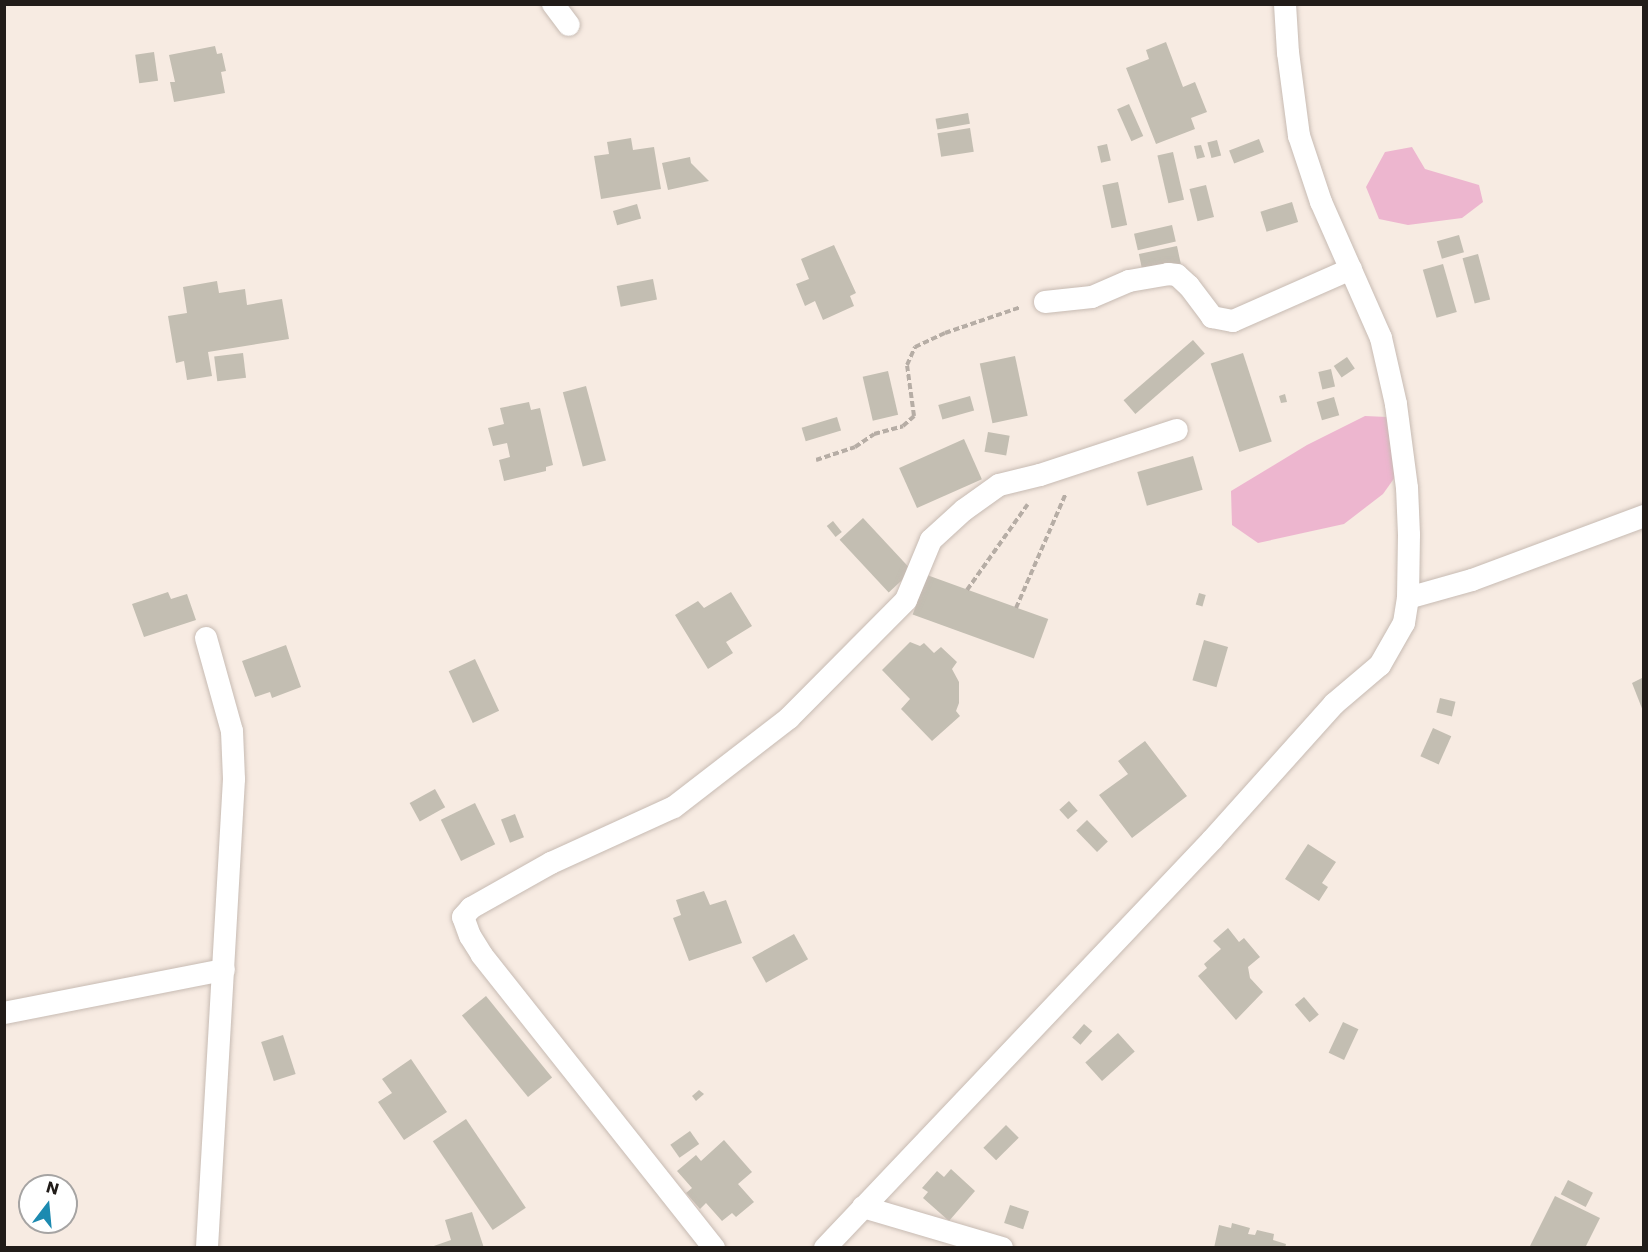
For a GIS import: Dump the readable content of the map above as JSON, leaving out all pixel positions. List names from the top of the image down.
{
  "north": "top"
}
